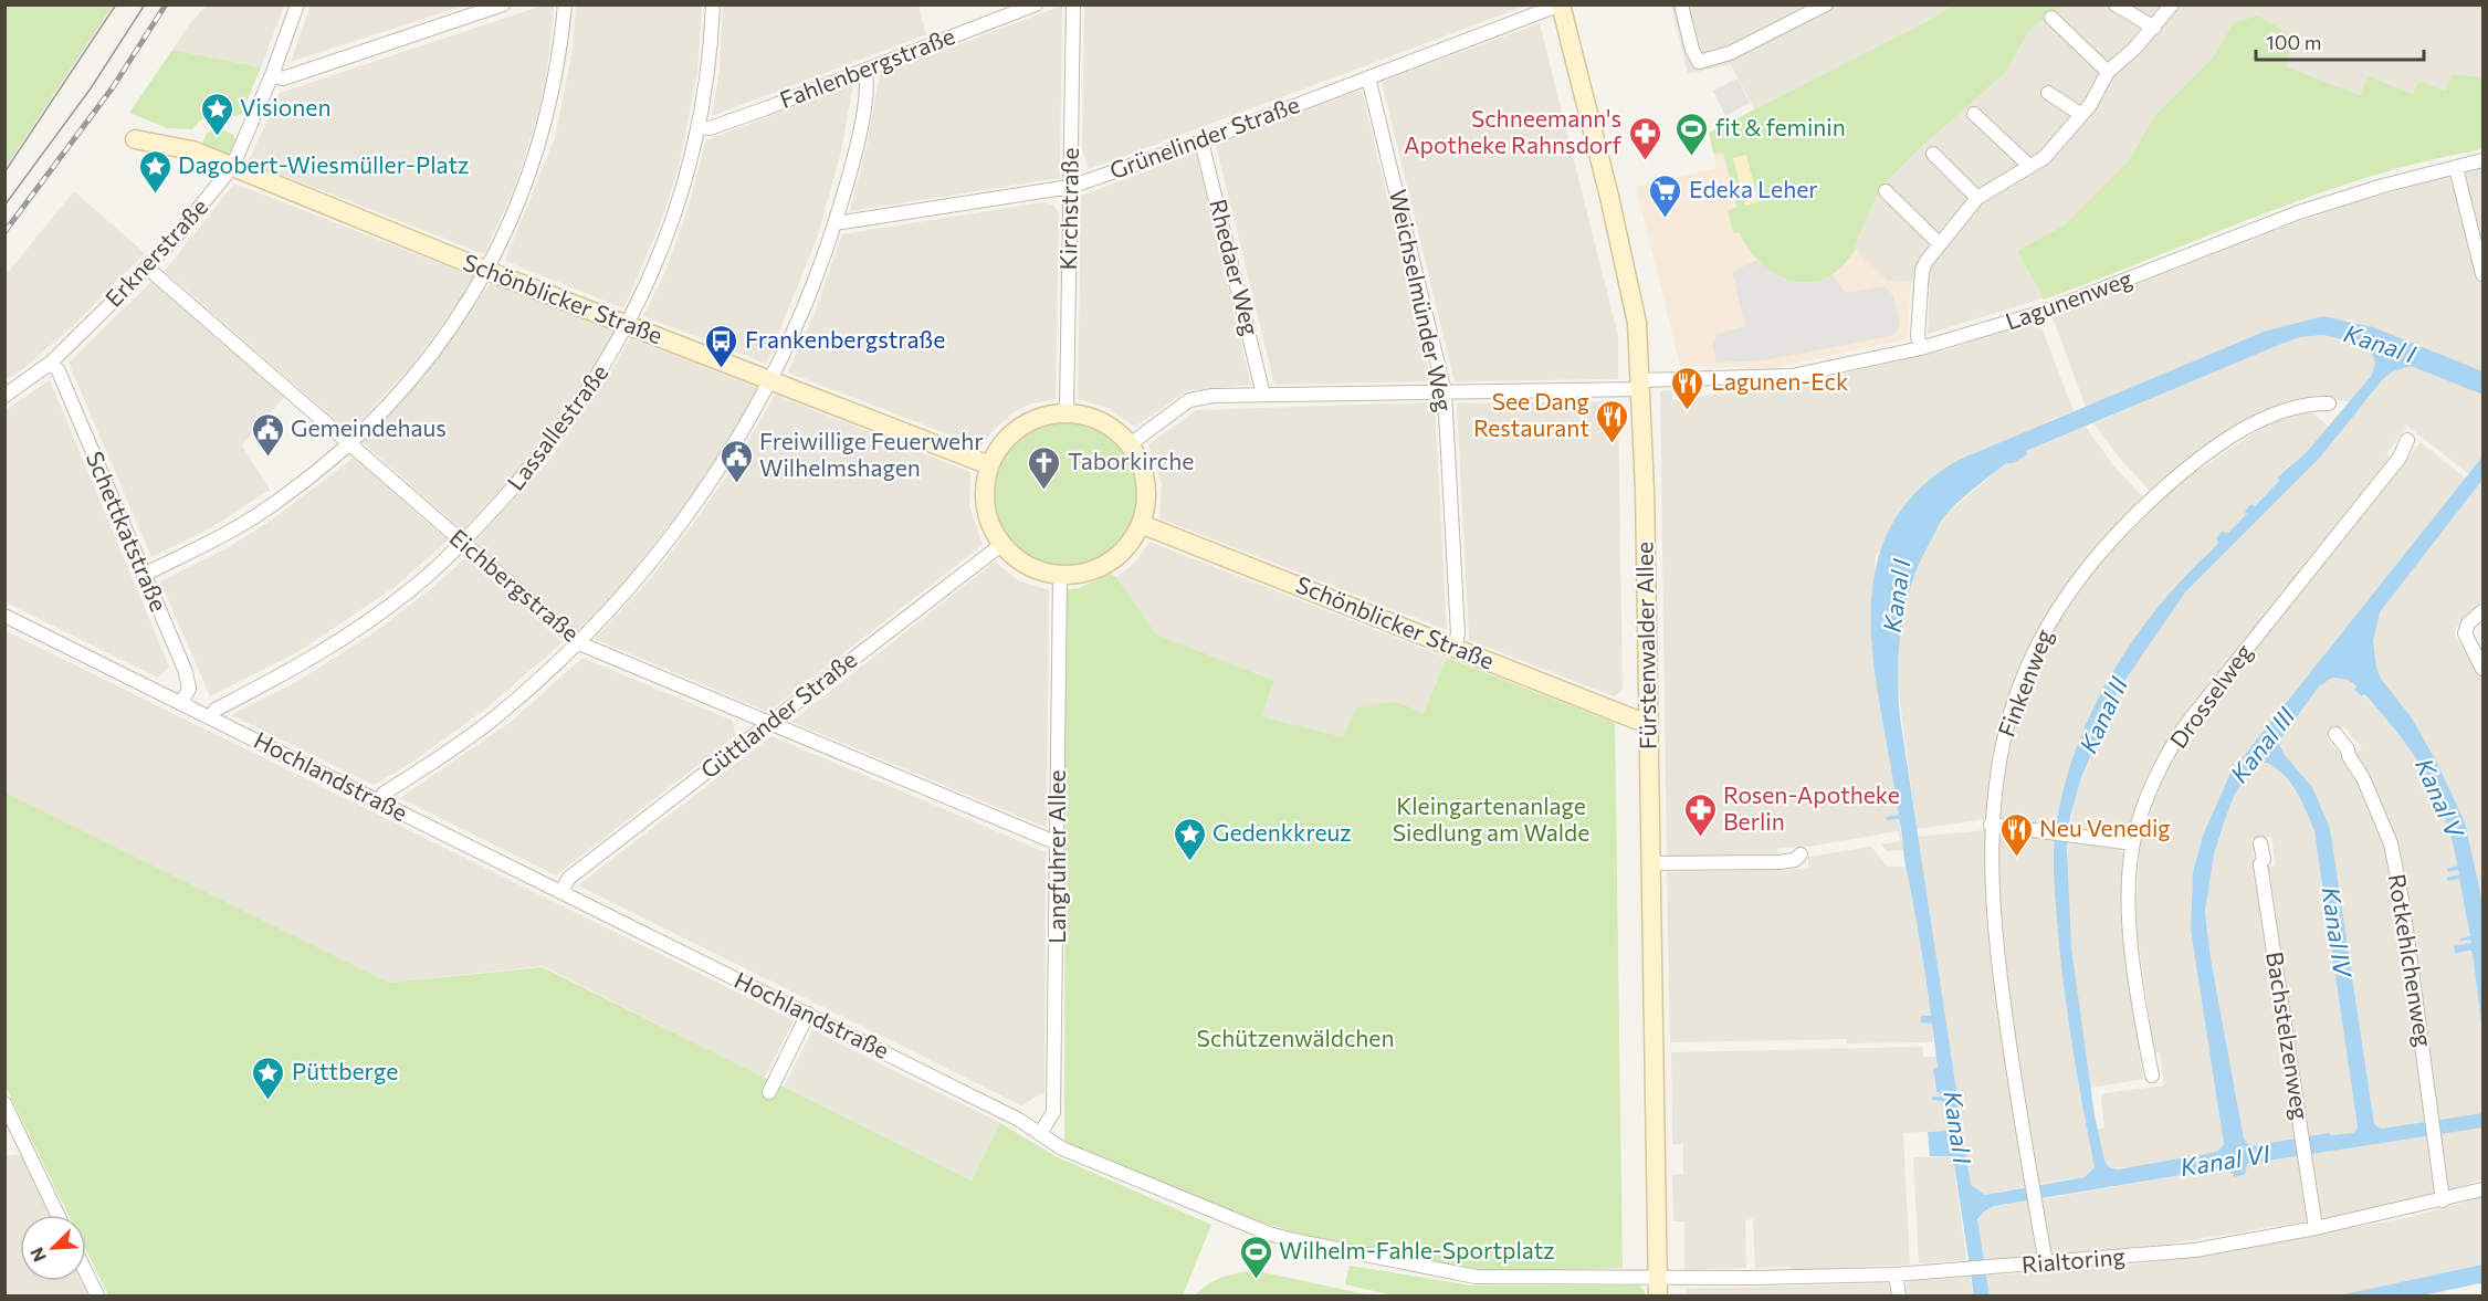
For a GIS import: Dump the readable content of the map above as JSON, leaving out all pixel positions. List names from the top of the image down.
{
  "streets": {
    "street": [
      "Fahlenbergstraße",
      "Grünelinder Straße",
      "Kirchstraße",
      "Erknerstraße",
      "Rhedaer Weg",
      "Schönblicker Straße",
      "Weichselmünder Weg",
      "Lagunenweg",
      "Lassallestraße",
      "Schettkatstraße",
      "Eichbergstraße",
      "Fürstenwalder Allee",
      "Finkenweg",
      "Drosselweg",
      "Güttlander Straße",
      "Hochlandstraße",
      "Langfuhrer Allee",
      "Rotkehlchenweg",
      "Bachstelzenweg",
      "Rialtoring"
    ]
  },
  "crossings": [
    ["Fahlenbergstraße", "Lassallestraße"],
    ["Grünelinder Straße", "Kirchstraße"],
    ["Grünelinder Straße", "Rhedaer Weg"],
    ["Grünelinder Straße", "Weichselmünder Weg"],
    ["Grünelinder Straße", "Fürstenwalder Allee"],
    ["Kirchstraße", "Schönblicker Straße"],
    ["Kirchstraße", "Lagunenweg"],
    ["Kirchstraße", "Güttlander Straße"],
    ["Kirchstraße", "Langfuhrer Allee"],
    ["Erknerstraße", "Schönblicker Straße"],
    ["Erknerstraße", "Schettkatstraße"],
    ["Erknerstraße", "Eichbergstraße"],
    ["Rhedaer Weg", "Lagunenweg"],
    ["Schönblicker Straße", "Weichselmünder Weg"],
    ["Schönblicker Straße", "Lagunenweg"],
    ["Schönblicker Straße", "Lassallestraße"],
    ["Schönblicker Straße", "Fürstenwalder Allee"],
    ["Schönblicker Straße", "Güttlander Straße"],
    ["Schönblicker Straße", "Langfuhrer Allee"],
    ["Weichselmünder Weg", "Lagunenweg"],
    ["Lagunenweg", "Fürstenwalder Allee"],
    ["Lagunenweg", "Güttlander Straße"],
    ["Lagunenweg", "Langfuhrer Allee"],
    ["Lassallestraße", "Eichbergstraße"],
    ["Lassallestraße", "Hochlandstraße"],
    ["Schettkatstraße", "Hochlandstraße"],
    ["Eichbergstraße", "Güttlander Straße"],
    ["Eichbergstraße", "Langfuhrer Allee"],
    ["Fürstenwalder Allee", "Hochlandstraße"],
    ["Fürstenwalder Allee", "Rialtoring"],
    ["Finkenweg", "Rialtoring"],
    ["Güttlander Straße", "Hochlandstraße"],
    ["Güttlander Straße", "Langfuhrer Allee"],
    ["Hochlandstraße", "Langfuhrer Allee"],
    ["Hochlandstraße", "Rialtoring"],
    ["Rotkehlchenweg", "Rialtoring"],
    ["Bachstelzenweg", "Rialtoring"]
  ],
  "water": [
    "Kanal I",
    "Kanal II",
    "Kanal III",
    "Kanal V",
    "Kanal IV",
    "Kanal VI"
  ],
  "parks": ["Kleingartenanlage Siedlung am Walde", "Schützenwäldchen"],
  "places": {
    "place": [
      "Visionen",
      "Dagobert-Wiesmüller-Platz",
      "Gedenkkreuz",
      "Püttberge"
    ],
    "sports": ["fit & feminin", "Wilhelm-Fahle-Sportplatz"],
    "pharmacy": ["Schneemann's Apotheke Rahnsdorf", "Rosen-Apotheke Berlin"],
    "supermarket": ["Edeka Leher"],
    "bus stop": ["Frankenbergstraße"],
    "restaurant": ["Lagunen-Eck", "See Dang Restaurant", "Neu Venedig"],
    "public building": ["Gemeindehaus", "Freiwillige Feuerwehr Wilhelmshagen"],
    "church": ["Taborkirche"]
  },
  "scale_bar": "100 m",
  "north": "bottom left"
}
